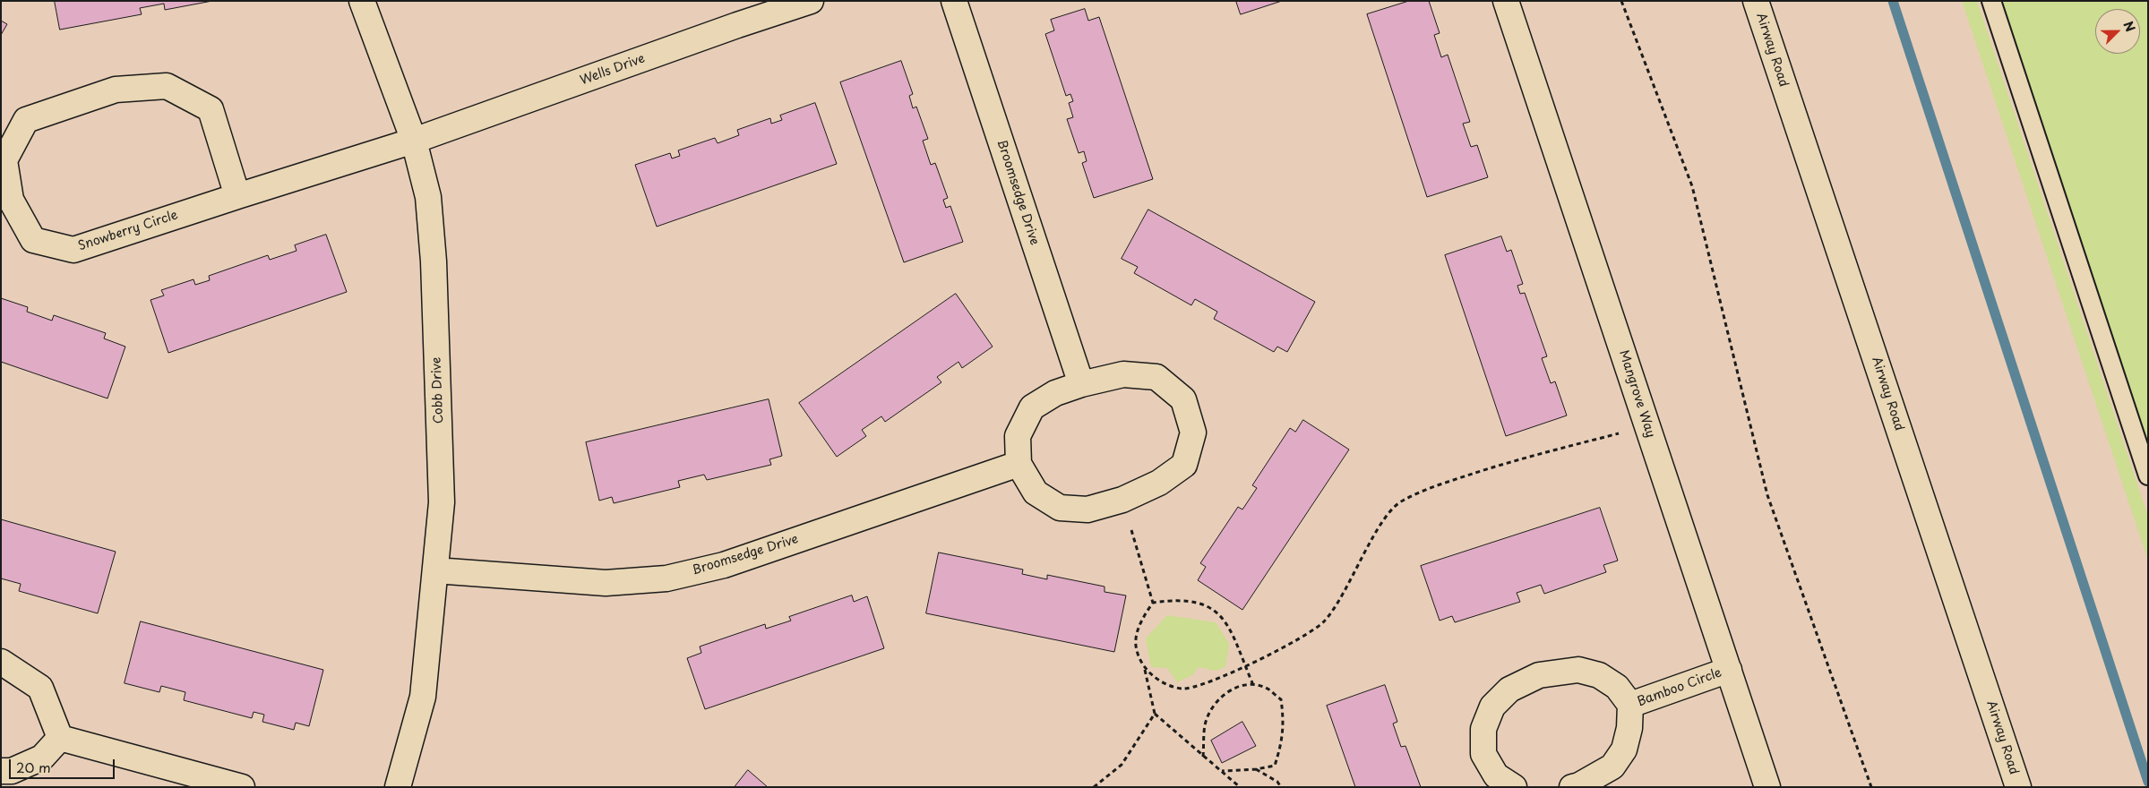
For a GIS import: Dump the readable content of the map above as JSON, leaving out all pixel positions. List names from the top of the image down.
{
  "streets": {
    "street": [
      "Airway Road",
      "Wells Drive",
      "Broomsedge Drive",
      "Snowberry Circle",
      "Cobb Drive",
      "Mangrove Way",
      "Bamboo Circle"
    ]
  },
  "crossings": [
    ["Wells Drive", "Snowberry Circle"],
    ["Wells Drive", "Cobb Drive"],
    ["Broomsedge Drive", "Cobb Drive"],
    ["Snowberry Circle", "Cobb Drive"],
    ["Mangrove Way", "Bamboo Circle"]
  ],
  "scale_bar": "20 m",
  "north": "top right"
}
